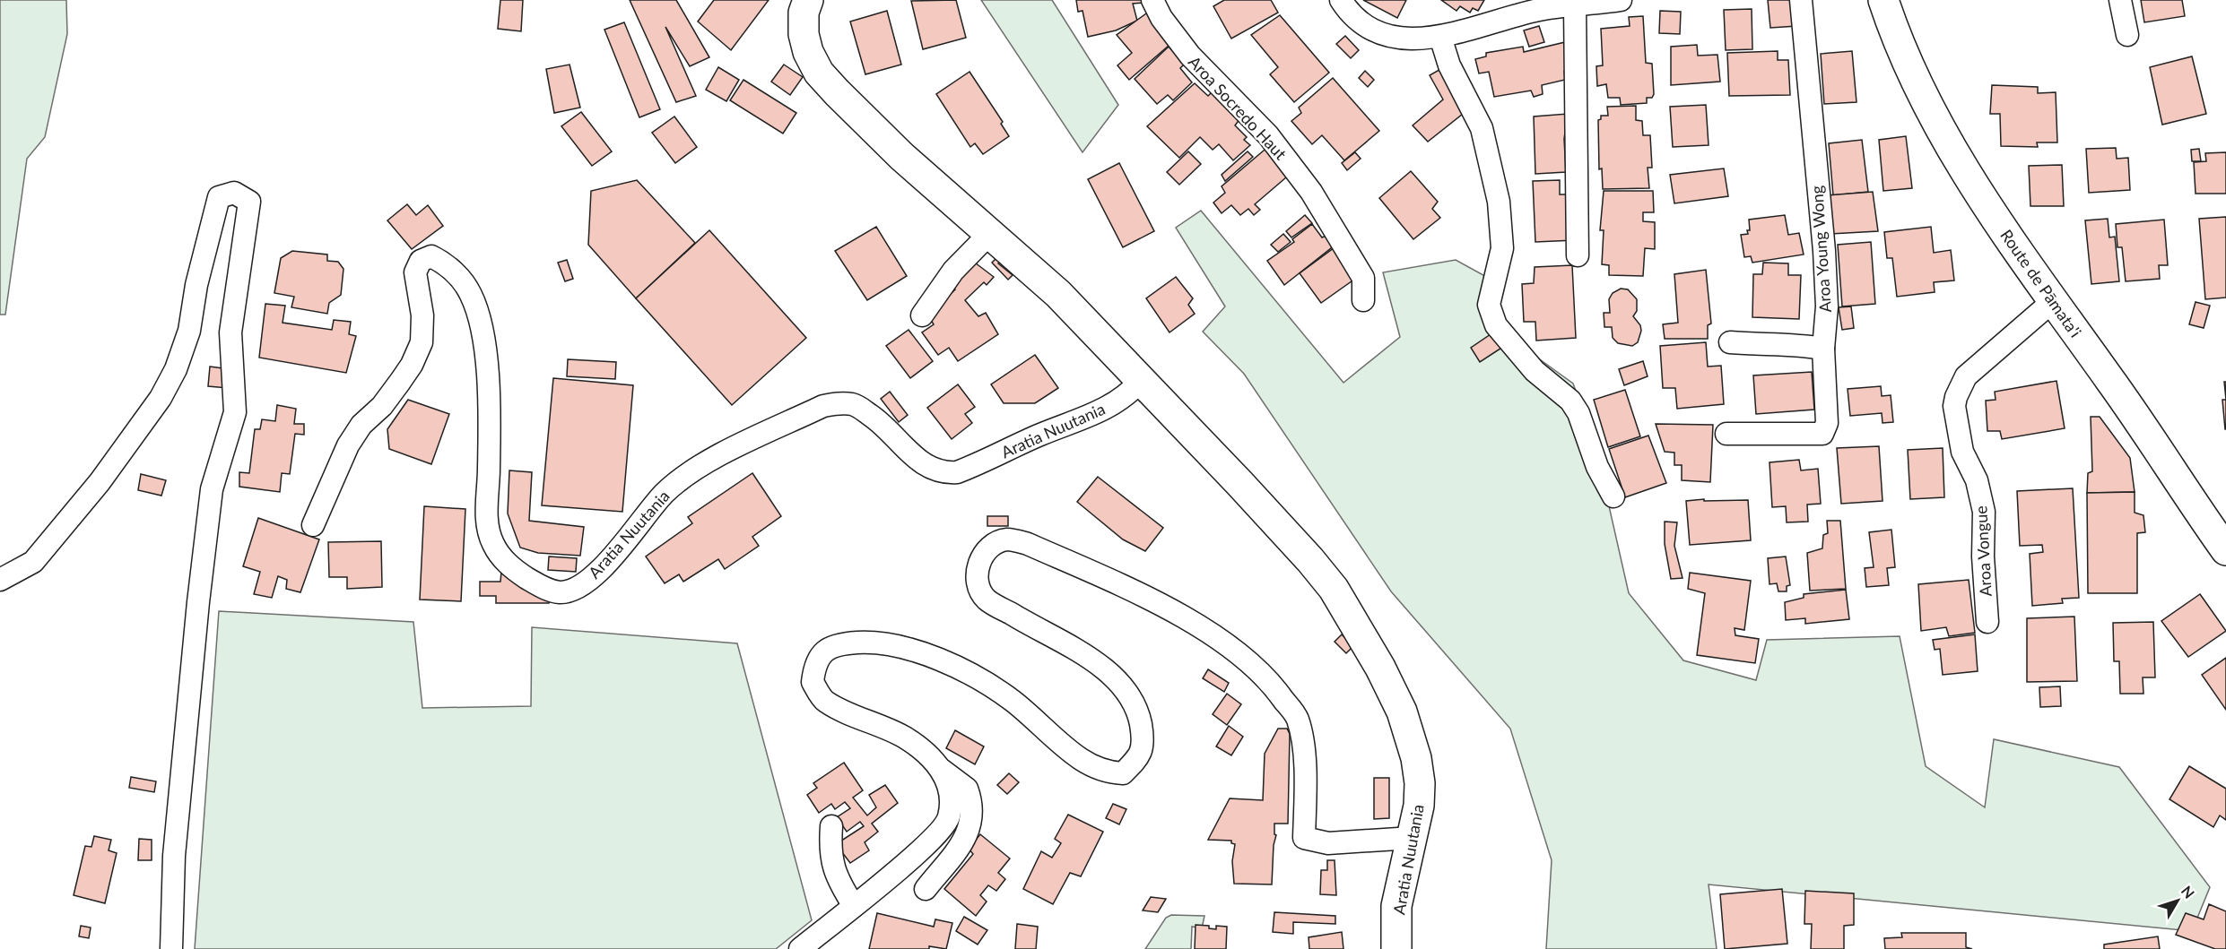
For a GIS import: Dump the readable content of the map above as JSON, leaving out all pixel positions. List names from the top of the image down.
{
  "streets": {
    "street": [
      "Aroa Socredo Haut",
      "Aroa Young Wong",
      "Route de Pāmata'i",
      "Aratia Nuutania",
      "Aroa Vongue"
    ]
  },
  "crossings": [
    ["Route de Pāmata'i", "Aroa Vongue"]
  ],
  "north": "top right"
}
